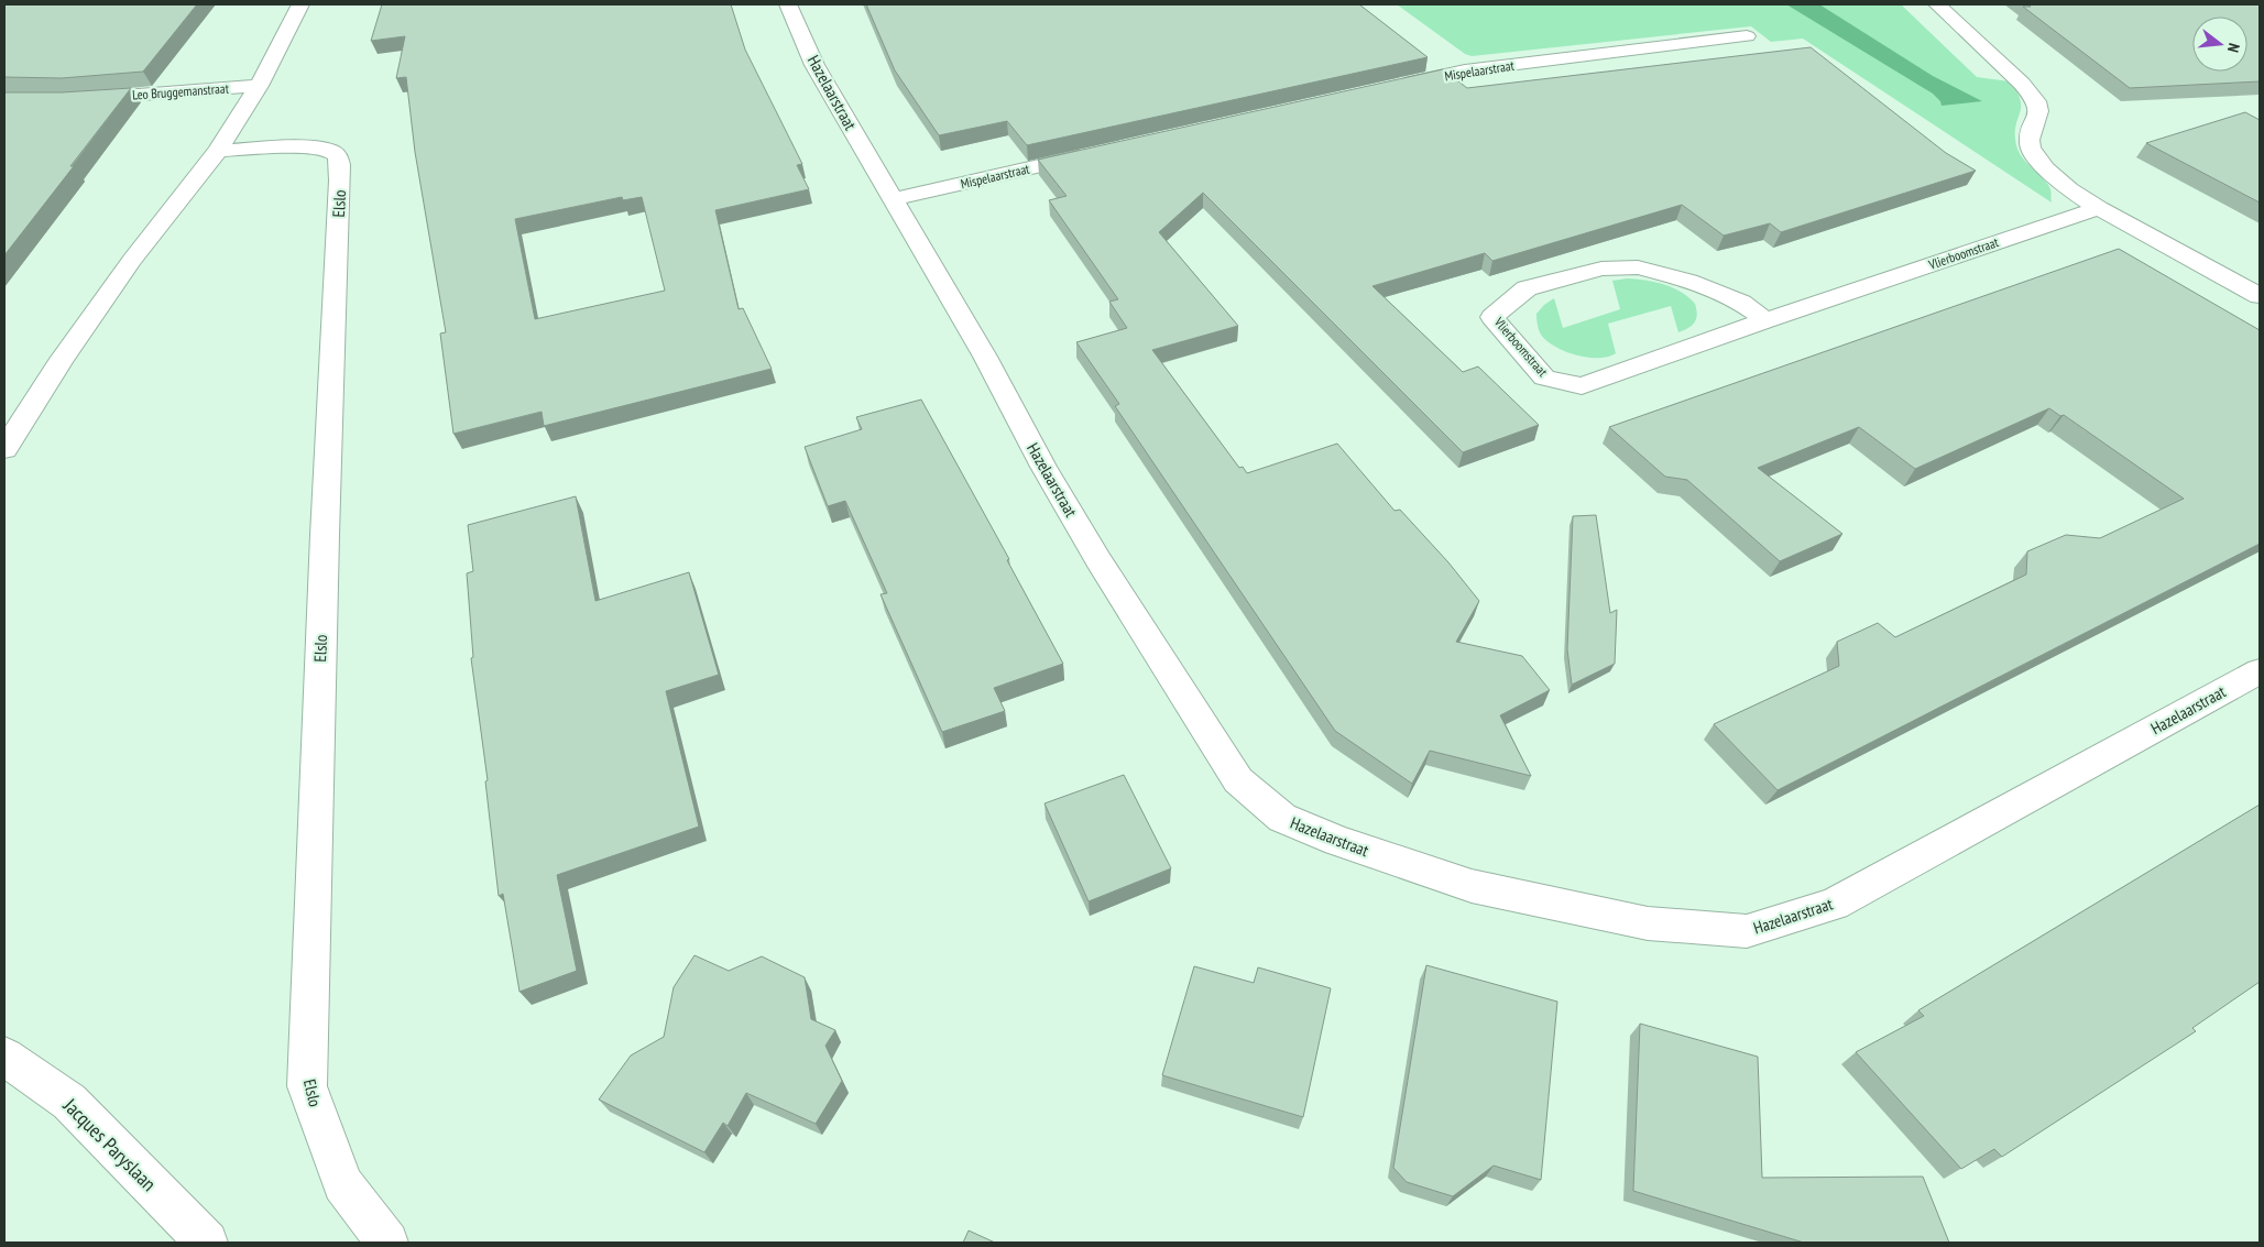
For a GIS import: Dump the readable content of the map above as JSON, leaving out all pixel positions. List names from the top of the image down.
{
  "streets": {
    "main road": [
      "Mispelaarstraat",
      "Leo Bruggemanstraat",
      "Hazelaarstraat",
      "Elslo",
      "Vlierboomstraat",
      "Jacques Paryslaan"
    ]
  },
  "crossings": [
    ["Mispelaarstraat", "Hazelaarstraat"]
  ],
  "north": "right"
}
